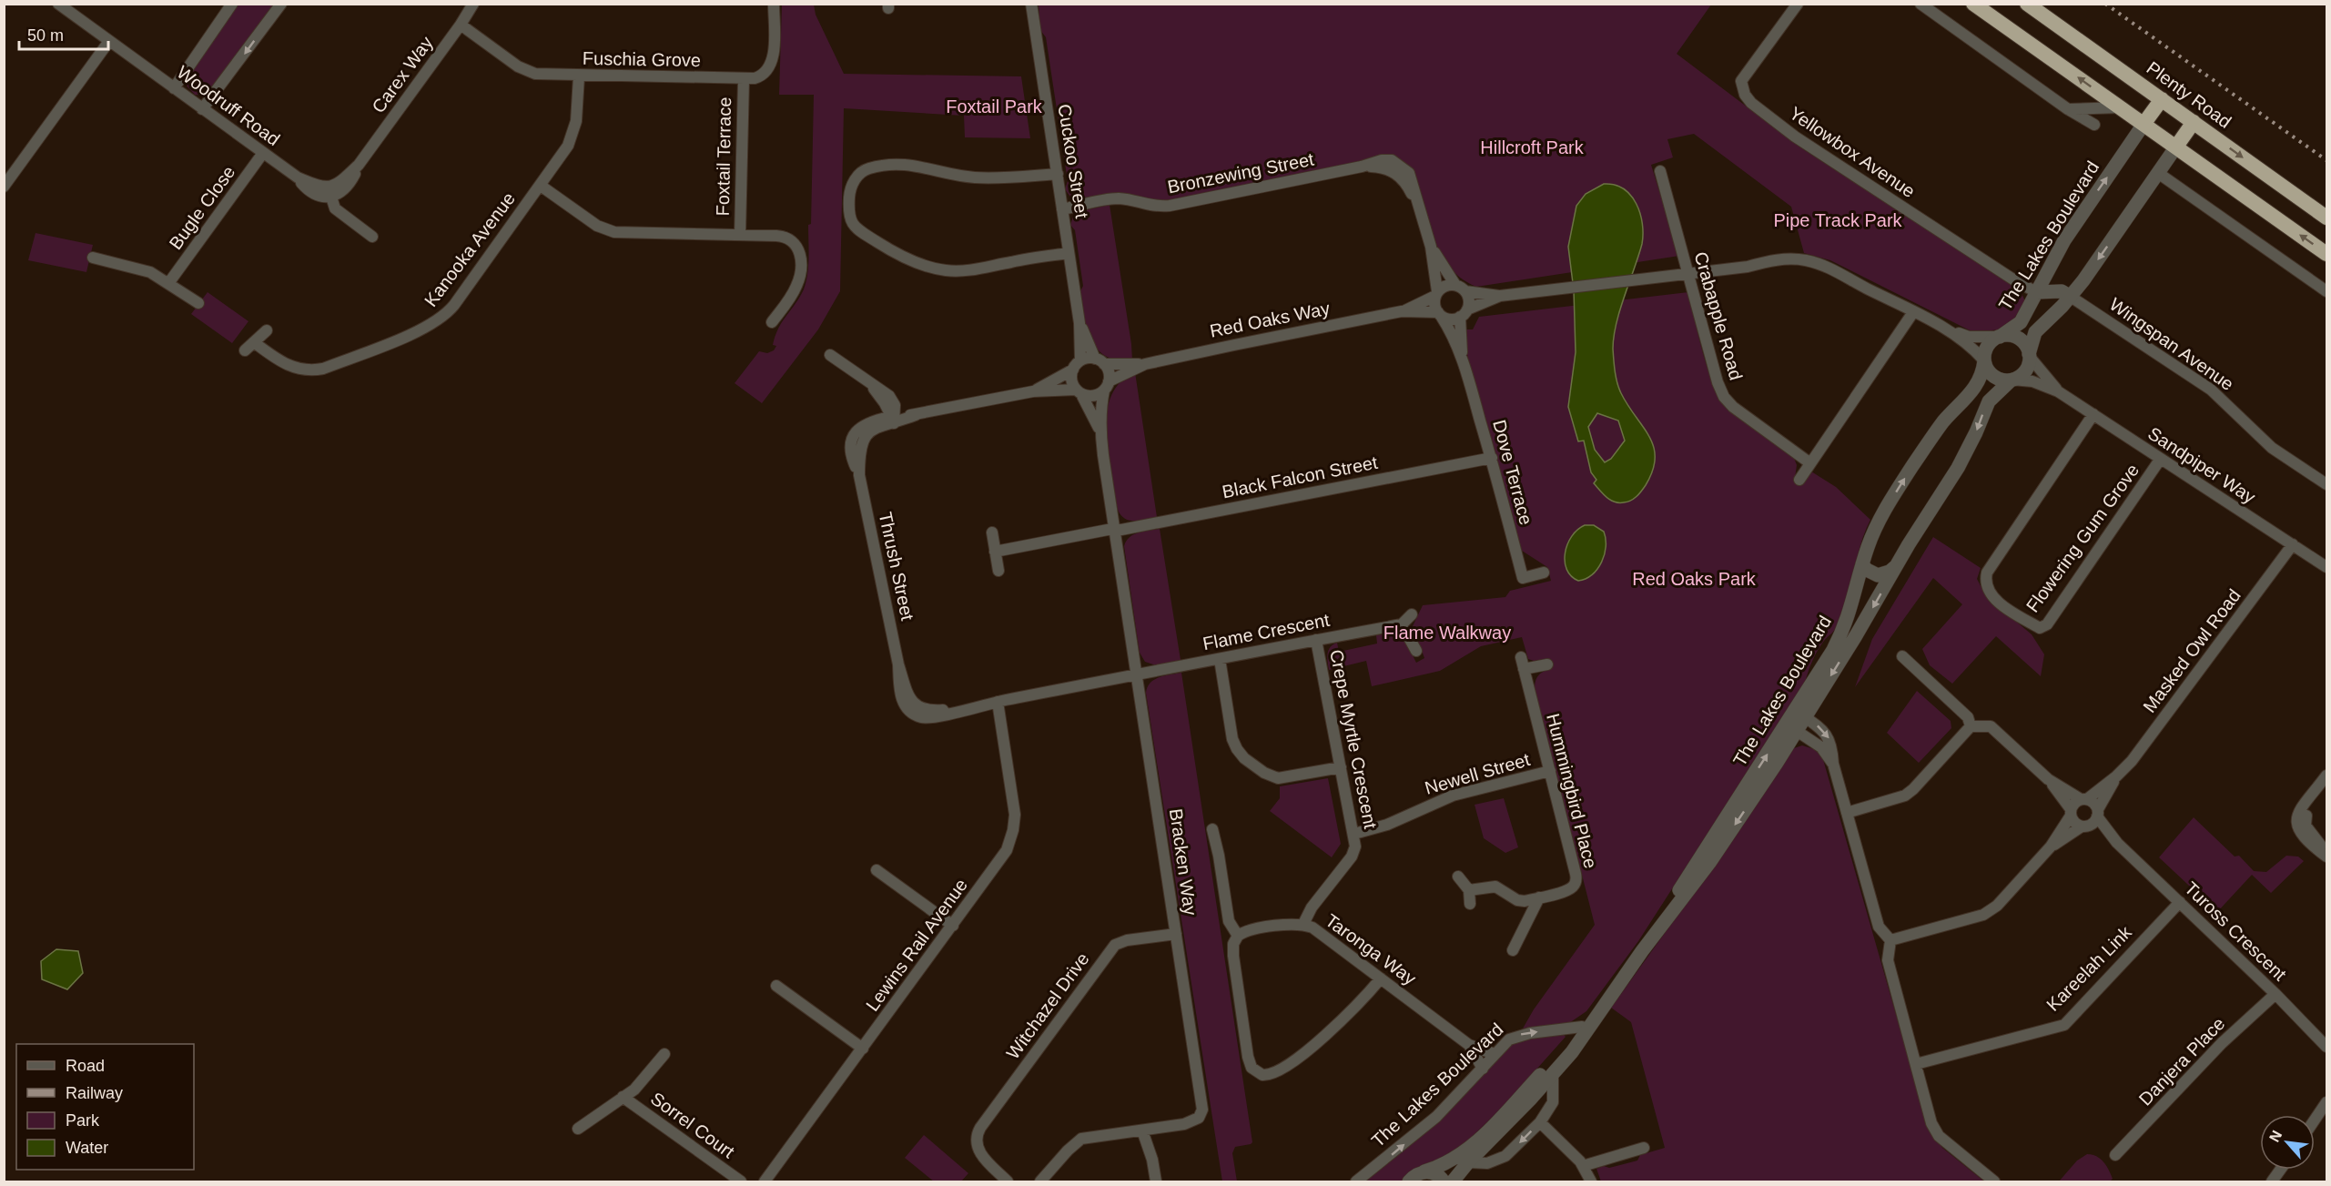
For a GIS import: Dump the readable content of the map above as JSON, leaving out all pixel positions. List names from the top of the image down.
{
  "streets": {
    "highway": ["Plenty Road"],
    "street": [
      "Fuschia Grove",
      "Carex Way",
      "Woodruff Road",
      "Yellowbox Avenue",
      "Foxtail Terrace",
      "Cuckoo Street",
      "Bronzewing Street",
      "Bugle Close",
      "The Lakes Boulevard",
      "Kanooka Avenue",
      "Crabapple Road",
      "Red Oaks Way",
      "Wingspan Avenue",
      "Sandpiper Way",
      "Dove Terrace",
      "Black Falcon Street",
      "Flowering Gum Grove",
      "Thrush Street",
      "Flame Crescent",
      "Masked Owl Road",
      "Crepe Myrtle Crescent",
      "Newell Street",
      "Hummingbird Place",
      "Bracken Way",
      "Tuross Crescent",
      "Lewins Rail Avenue",
      "Taronga Way",
      "Kareelah Link",
      "Witchazel Drive",
      "Danjera Place",
      "Sorrel Court"
    ]
  },
  "crossings": [
    ["Fuschia Grove", "Carex Way"],
    ["Fuschia Grove", "Foxtail Terrace"],
    ["Fuschia Grove", "Kanooka Avenue"],
    ["Carex Way", "Woodruff Road"],
    ["Woodruff Road", "Bugle Close"],
    ["Yellowbox Avenue", "The Lakes Boulevard"],
    ["Foxtail Terrace", "Kanooka Avenue"],
    ["Cuckoo Street", "Bronzewing Street"],
    ["Cuckoo Street", "Red Oaks Way"],
    ["Cuckoo Street", "Bracken Way"],
    ["The Lakes Boulevard", "Sandpiper Way"],
    ["The Lakes Boulevard", "Taronga Way"],
    ["Red Oaks Way", "Dove Terrace"],
    ["Red Oaks Way", "Bracken Way"],
    ["Sandpiper Way", "Flowering Gum Grove"],
    ["Sandpiper Way", "Masked Owl Road"],
    ["Dove Terrace", "Black Falcon Street"],
    ["Black Falcon Street", "Bracken Way"],
    ["Thrush Street", "Flame Crescent"],
    ["Thrush Street", "Bracken Way"],
    ["Thrush Street", "Lewins Rail Avenue"],
    ["Flame Crescent", "Crepe Myrtle Crescent"],
    ["Flame Crescent", "Bracken Way"],
    ["Crepe Myrtle Crescent", "Newell Street"],
    ["Crepe Myrtle Crescent", "Taronga Way"],
    ["Newell Street", "Hummingbird Place"],
    ["Bracken Way", "Witchazel Drive"],
    ["Tuross Crescent", "Kareelah Link"],
    ["Tuross Crescent", "Danjera Place"]
  ],
  "parks": [
    "Foxtail Park",
    "Hillcroft Park",
    "Pipe Track Park",
    "Red Oaks Park",
    "Flame Walkway"
  ],
  "legend": [
    "Road",
    "Railway",
    "Park",
    "Water"
  ],
  "scale_bar": "50 m",
  "north": "top left"
}
